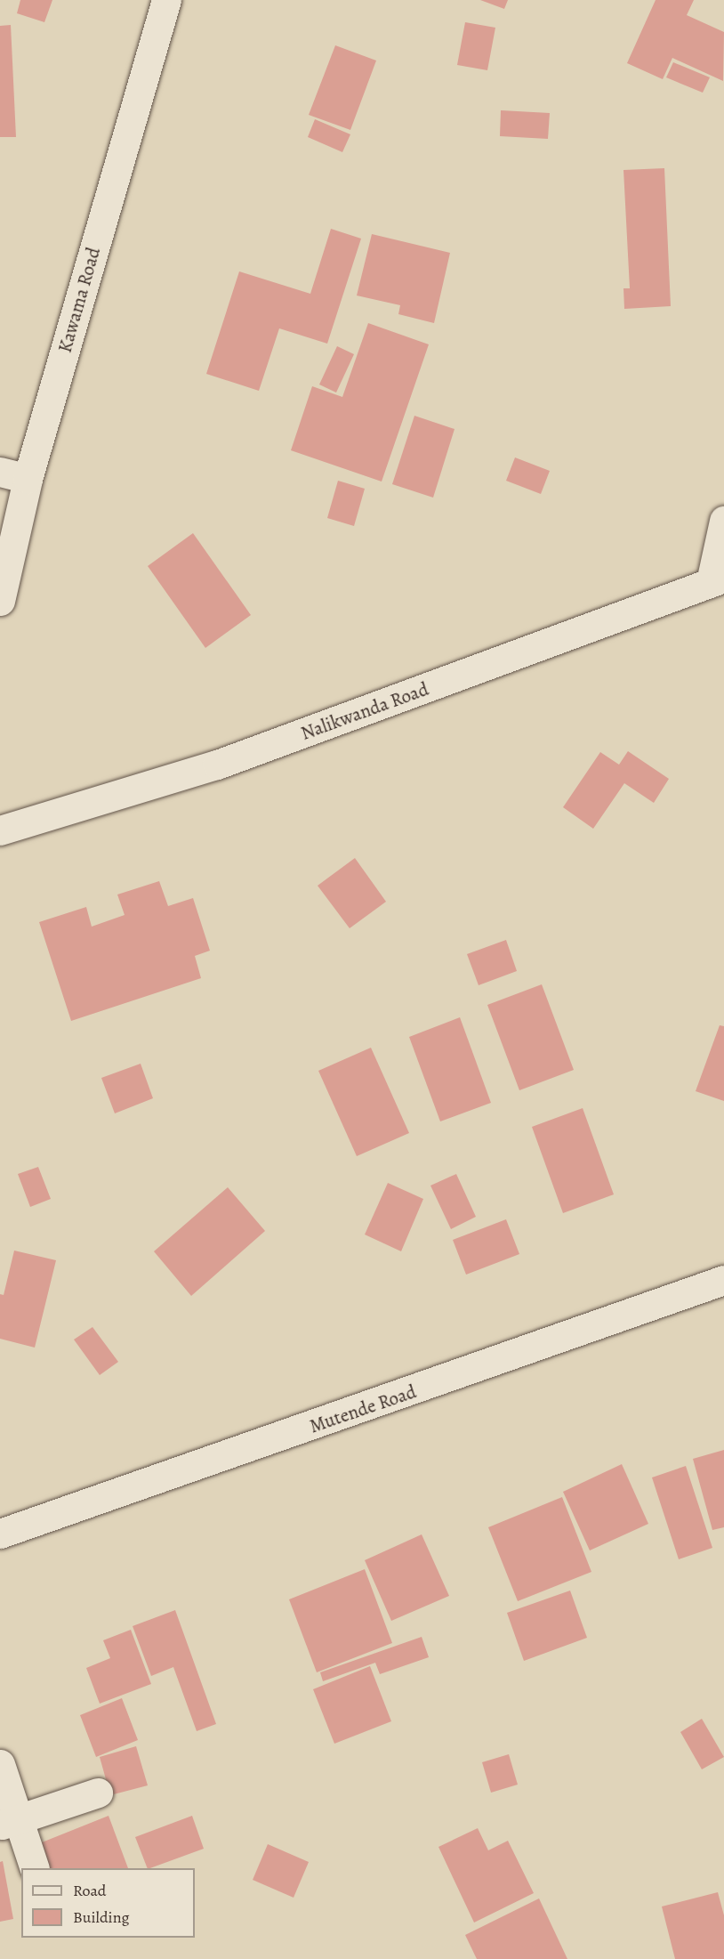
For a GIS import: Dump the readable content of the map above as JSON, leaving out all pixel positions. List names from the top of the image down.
{
  "streets": {
    "street": ["Kawama Road", "Nalikwanda Road", "Mutende Road"]
  },
  "legend": ["Road", "Building"]
}
